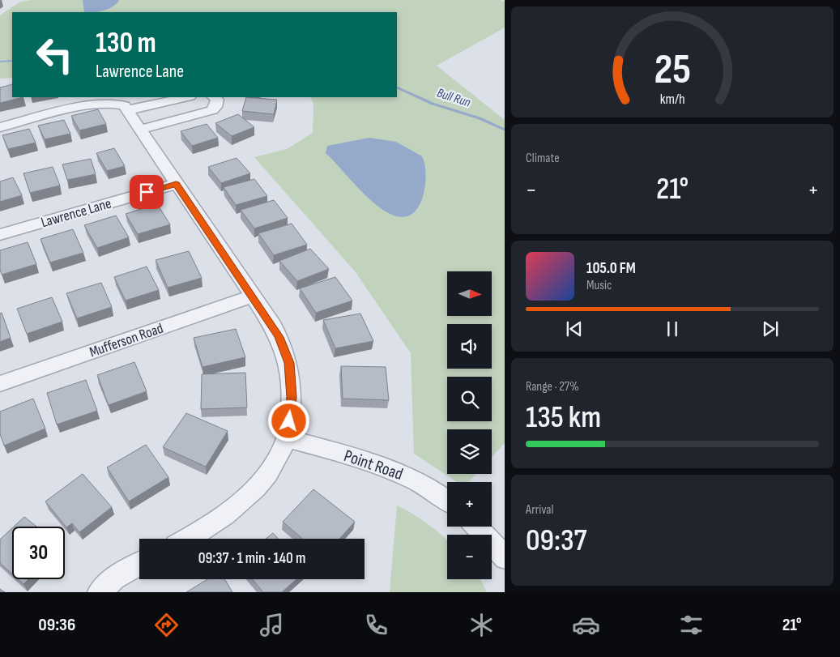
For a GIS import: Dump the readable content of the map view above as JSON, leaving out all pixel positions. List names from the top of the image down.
{
  "streets": {
    "street": ["Lawrence Lane", "Mufferson Road", "Point Road"]
  },
  "water": ["Bull Run"],
  "north": "right",
  "page": {
    "turn": ["130 m", "Lawrence Lane"],
    "tile": [
      "Climate",
      ["Range · 27%", "135 km"],
      ["Arrival", "09:37"]
    ],
    "heat": ["−", "21°", "+"],
    "song": ["105.0 FM", "Music"],
    "map_buttons": ["+", "−"],
    "limit": "30",
    "trip": "09:37 · 1 min · 140 m",
    "tabs": ["09:36", "21°"],
    "gauge": ["25", "km/h"]
  }
}
